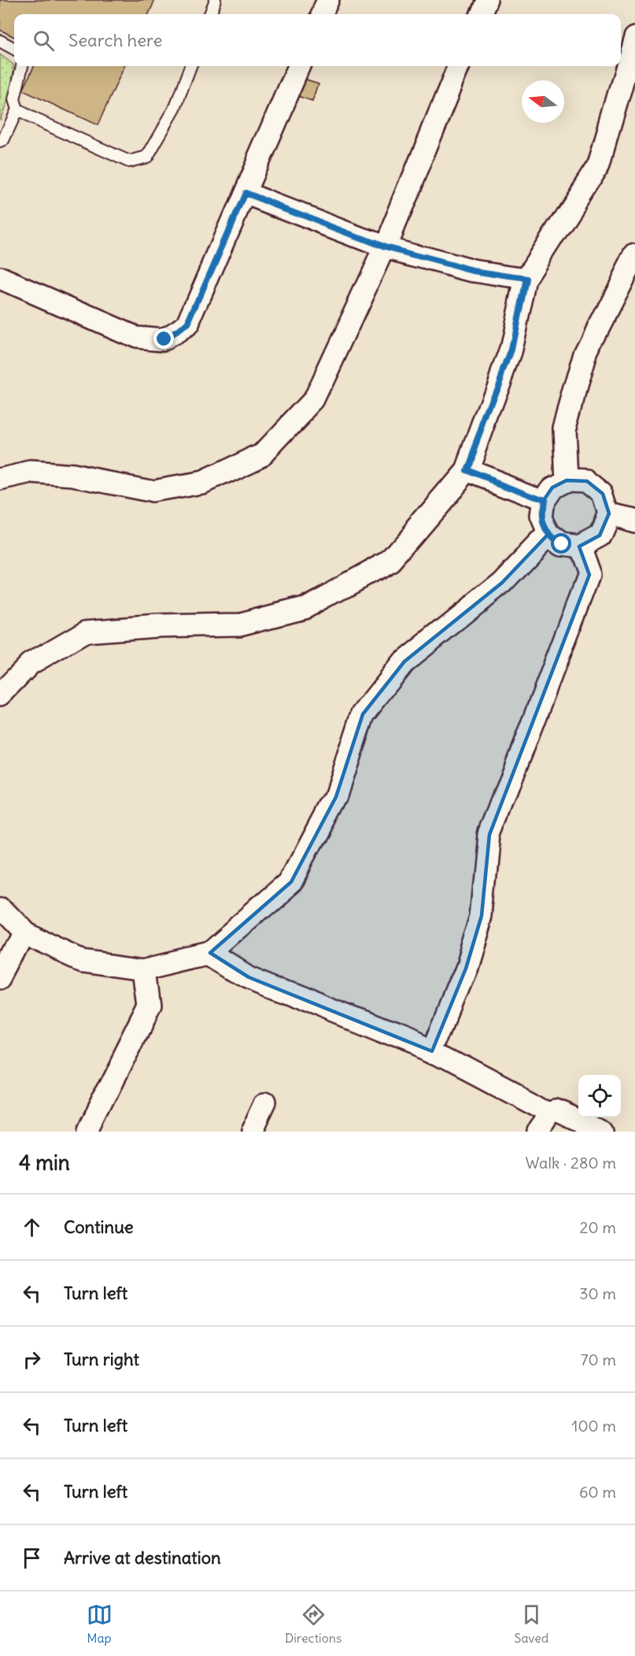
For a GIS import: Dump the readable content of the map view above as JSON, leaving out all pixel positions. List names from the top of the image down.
{
  "north": "left",
  "page": {
    "search": "Search here",
    "heading": ["4 min", "Walk · 280 m"],
    "list": [
      ["Continue", "20 m"],
      ["Turn left", "30 m"],
      ["Turn right", "70 m"],
      ["Turn left", "100 m"],
      ["Turn left", "60 m"],
      "Arrive at destination"
    ],
    "nav": ["Map", "Directions", "Saved"]
  }
}
